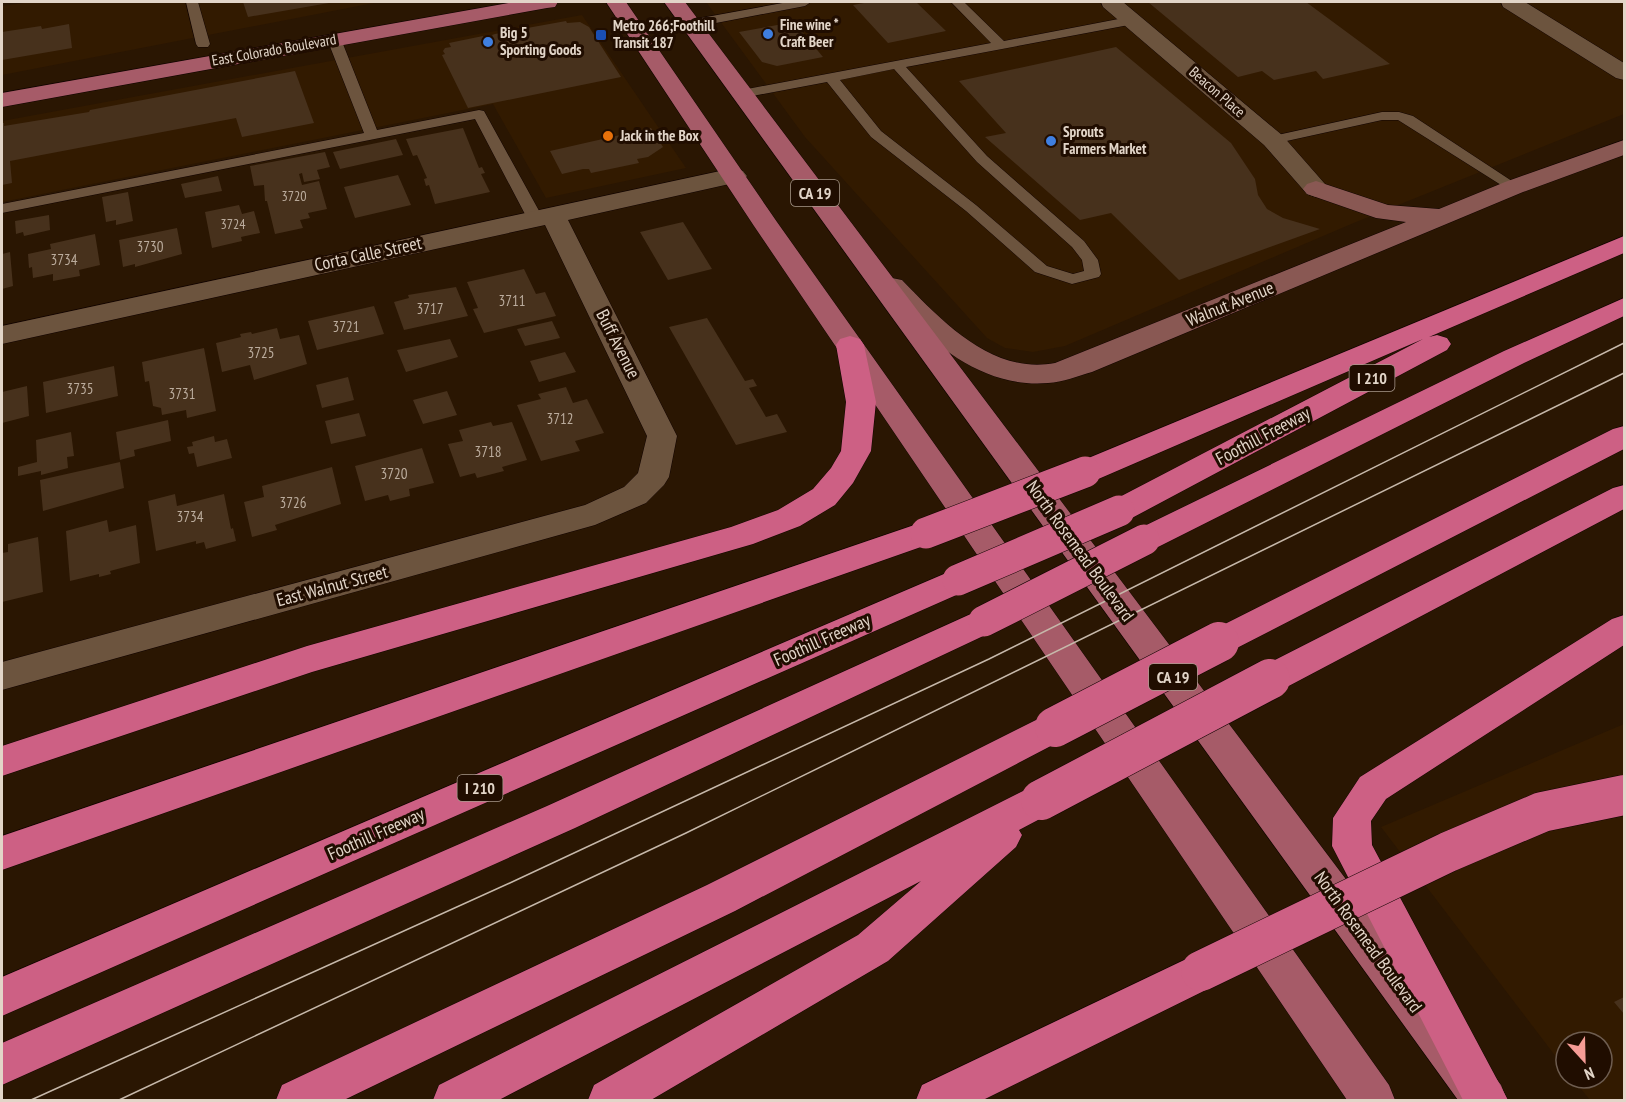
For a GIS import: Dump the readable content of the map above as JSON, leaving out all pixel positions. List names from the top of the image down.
{
  "streets": {
    "highway": ["I 210", "Foothill Freeway"],
    "main road": [
      "East Colorado Boulevard",
      "CA 19",
      "Walnut Avenue",
      "North Rosemead Boulevard"
    ],
    "street": [
      "Beacon Place",
      "Corta Calle Street",
      "Buff Avenue",
      "East Walnut Street"
    ]
  },
  "crossings": [
    ["Corta Calle Street", "Buff Avenue"],
    ["Walnut Avenue", "North Rosemead Boulevard"],
    ["Buff Avenue", "East Walnut Street"]
  ],
  "places": {
    "other": [
      "Fine wine * Craft Beer",
      "Big 5 Sporting Goods",
      "Jack in the Box",
      "Sprouts Farmers Market"
    ],
    "transit": ["Metro 266;Foothill Transit 187"]
  },
  "house_numbers": [
    "3720",
    "3724",
    "3730",
    "3734",
    "3711",
    "3717",
    "3721",
    "3725",
    "3735",
    "3731",
    "3712",
    "3718",
    "3720",
    "3726",
    "3734"
  ],
  "north": "bottom"
}
